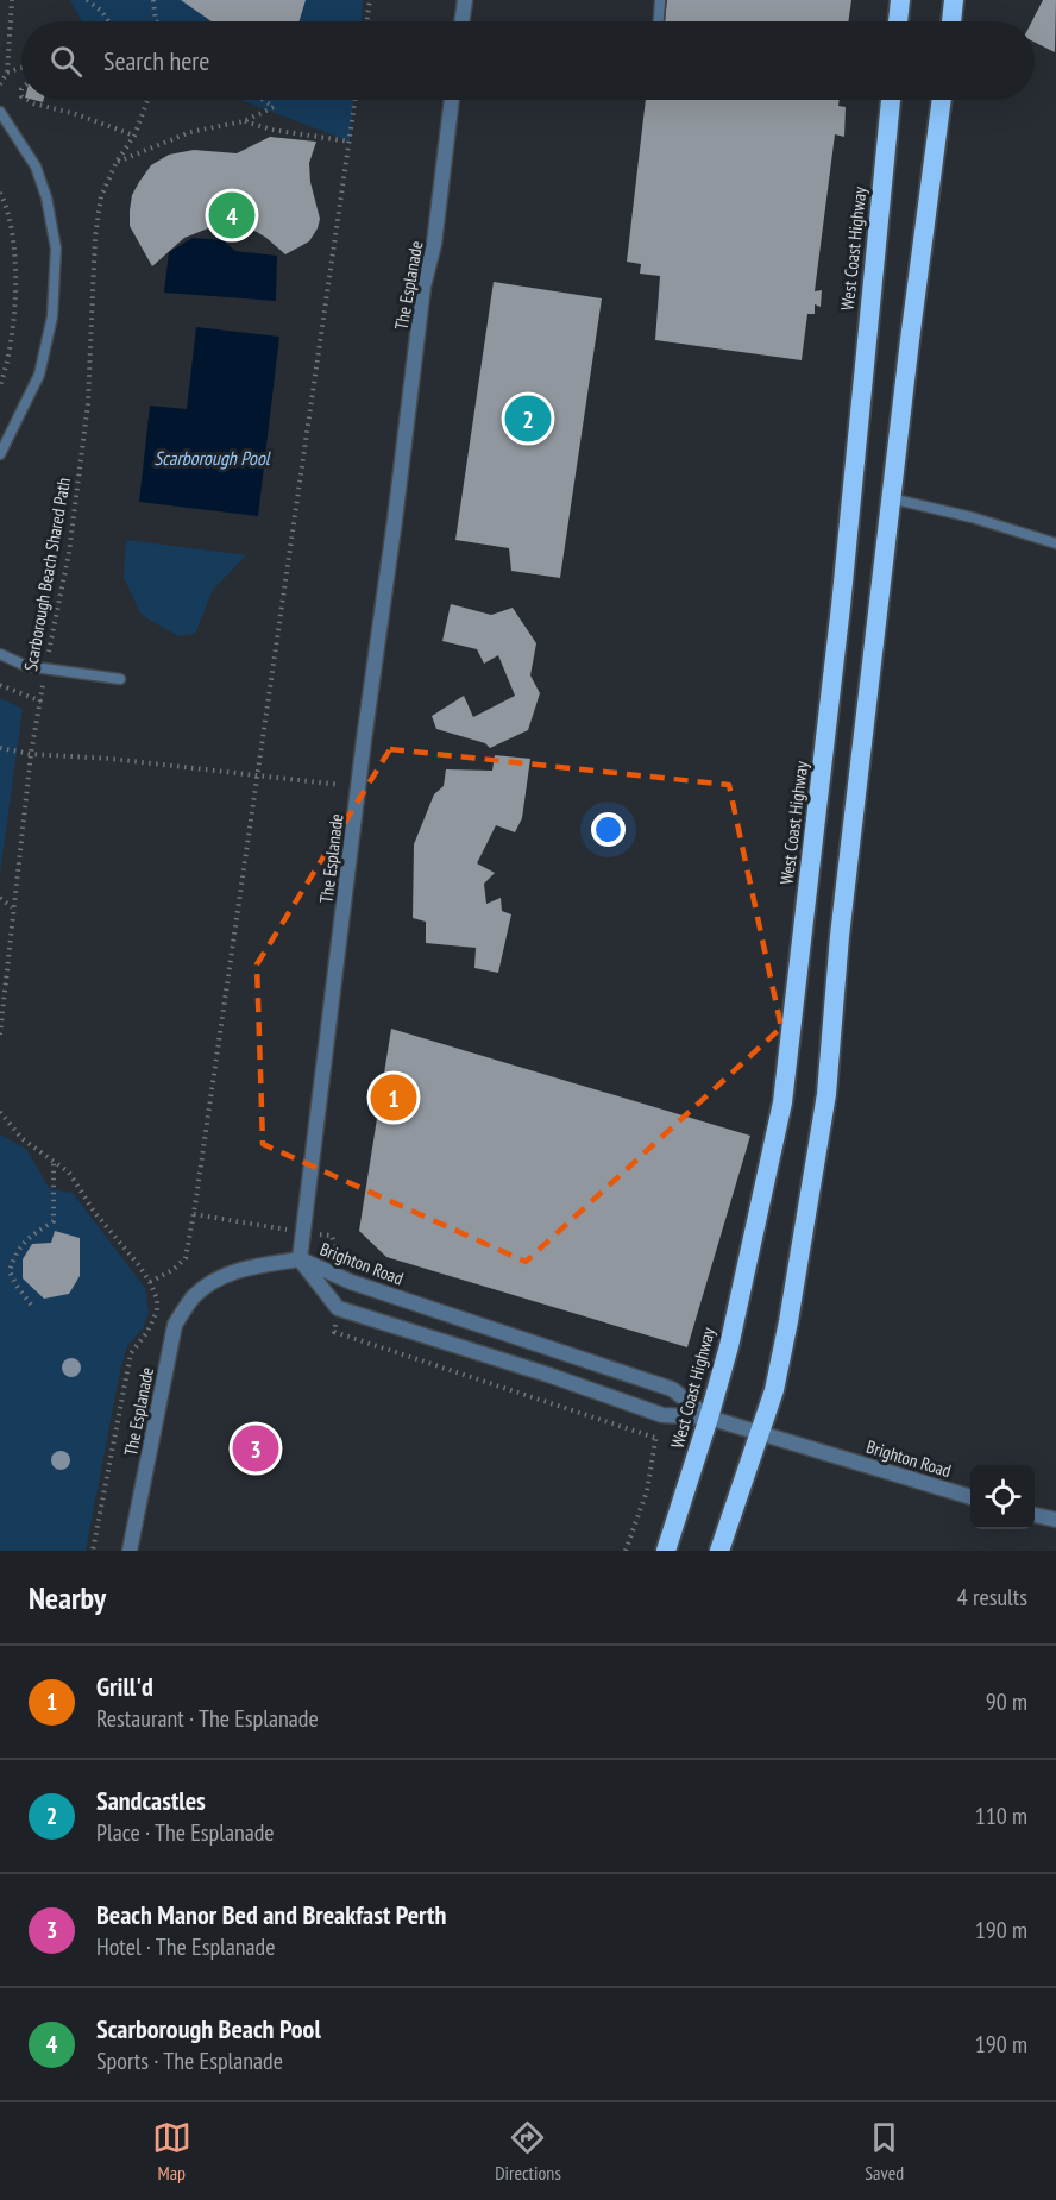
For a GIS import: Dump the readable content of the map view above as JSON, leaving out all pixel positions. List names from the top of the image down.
{
  "streets": {
    "highway": ["West Coast Highway"],
    "street": ["The Esplanade", "Brighton Road"],
    "path": ["Scarborough Beach Shared Path"]
  },
  "crossings": [
    ["West Coast Highway", "Brighton Road"],
    ["The Esplanade", "Brighton Road"]
  ],
  "water": ["Scarborough Pool"],
  "page": {
    "search": "Search here",
    "pins": [
      "4",
      "2",
      "1",
      "3"
    ],
    "heading": ["Nearby", "4 results"],
    "list": [
      {
        "mark": "1",
        "name": "Grill'd",
        "note": "Restaurant · The Esplanade",
        "value": "90 m"
      },
      {
        "mark": "2",
        "name": "Sandcastles",
        "note": "Place · The Esplanade",
        "value": "110 m"
      },
      {
        "mark": "3",
        "name": "Beach Manor Bed and Breakfast Perth",
        "note": "Hotel · The Esplanade",
        "value": "190 m"
      },
      {
        "mark": "4",
        "name": "Scarborough Beach Pool",
        "note": "Sports · The Esplanade",
        "value": "190 m"
      }
    ],
    "nav": ["Map", "Directions", "Saved"]
  }
}
